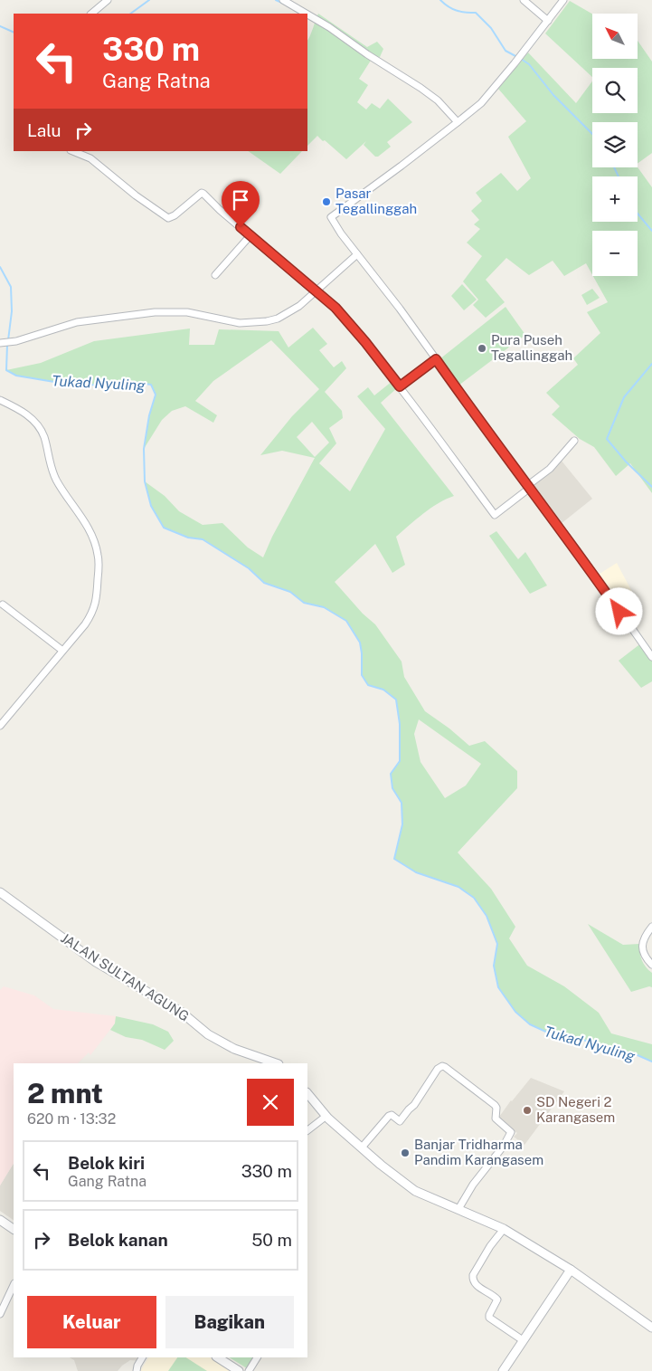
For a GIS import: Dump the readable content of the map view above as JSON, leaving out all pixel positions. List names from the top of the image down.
{
  "streets": {
    "street": ["JALAN SULTAN AGUNG"]
  },
  "water": ["Tukad Nyuling"],
  "places": [
    "Pasar Tegallinggah",
    "Pura Puseh Tegallinggah",
    "SD Negeri 2 Karangasem",
    "Banjar Tridharma Pandim Karangasem"
  ],
  "north": "top left",
  "page": {
    "map_buttons": ["+", "−"],
    "turn": ["330 m", "Gang Ratna"],
    "then": "Lalu",
    "heading": ["2 mnt", "620 m · 13:32"],
    "list": [
      {
        "name": "Belok kiri",
        "note": "Gang Ratna",
        "value": "330 m"
      },
      {
        "name": "Belok kanan",
        "value": "50 m"
      }
    ],
    "buttons": ["Keluar", "Bagikan"]
  }
}
